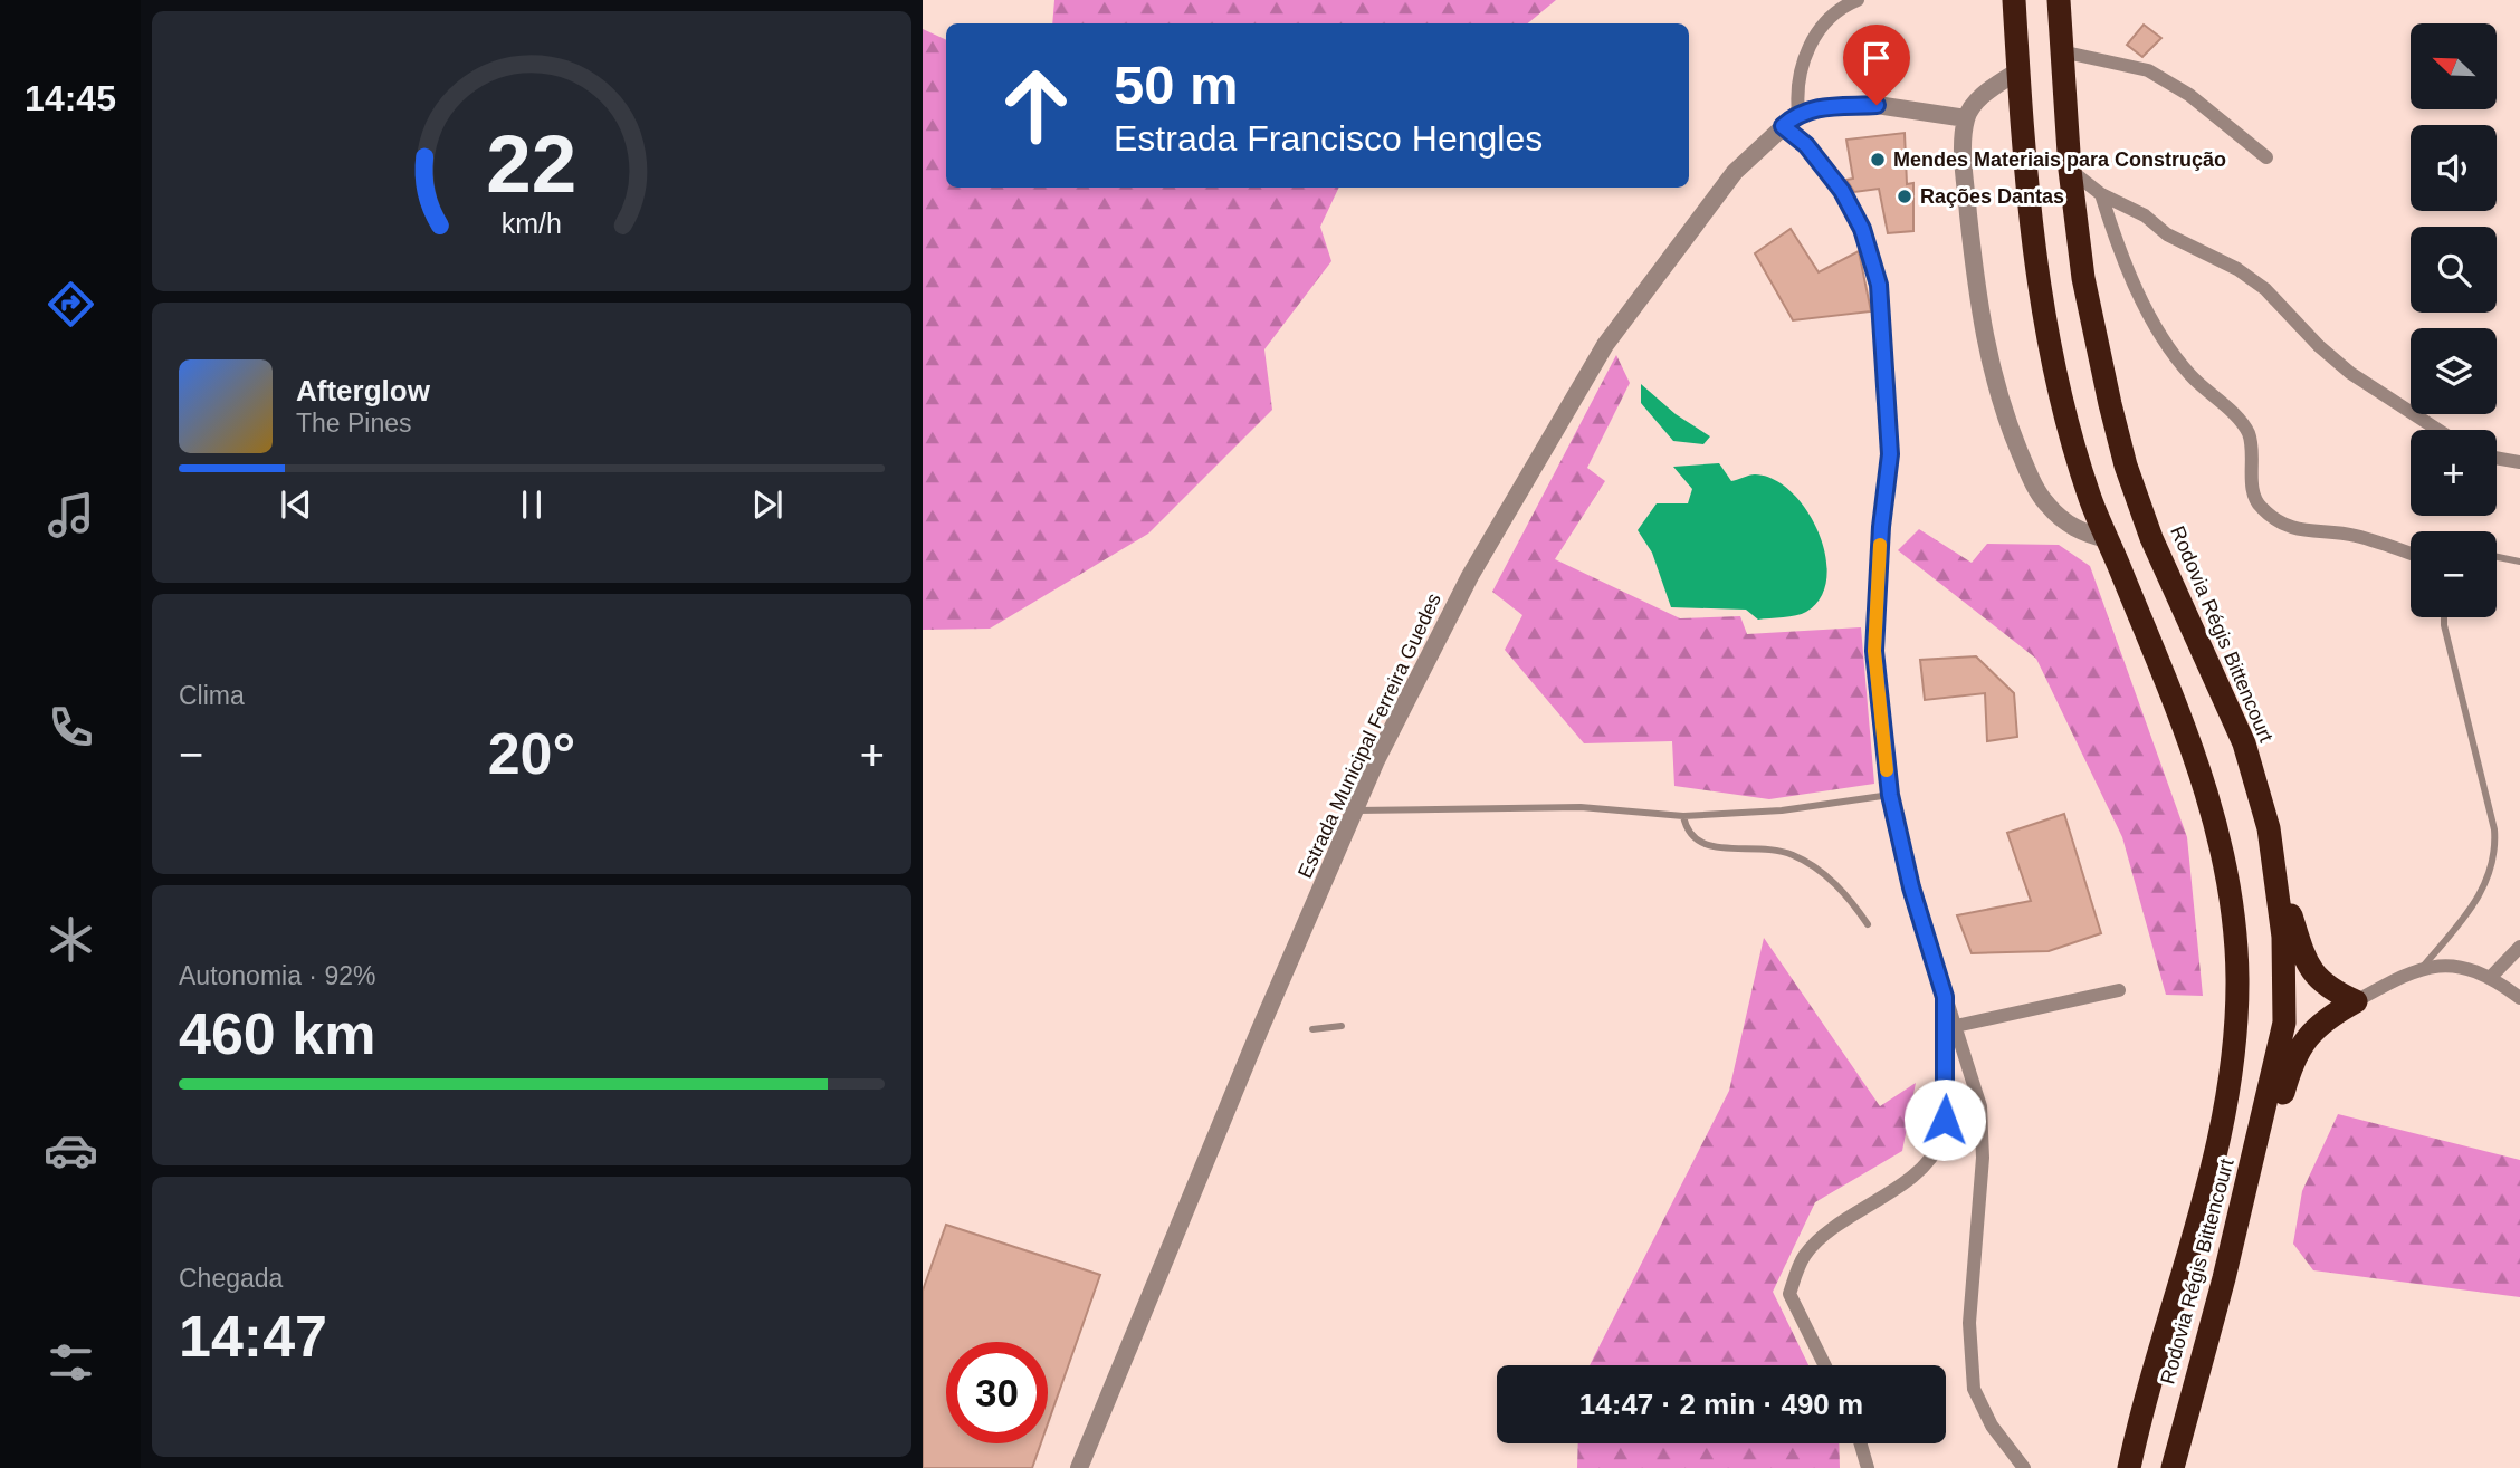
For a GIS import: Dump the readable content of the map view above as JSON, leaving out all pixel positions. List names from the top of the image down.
{
  "streets": {
    "highway": ["Rodovia Régis Bittencourt"],
    "street": ["Estrada Municipal Ferreira Guedes"]
  },
  "places": ["Mendes Materiais para Construção", "Rações Dantas"],
  "north": "top left",
  "page": {
    "tabs": "14:45",
    "map_buttons": ["+", "−"],
    "turn": ["50 m", "Estrada Francisco Hengles"],
    "song": ["Afterglow", "The Pines"],
    "tile": [
      "Clima",
      ["Autonomia · 92%", "460 km"],
      ["Chegada", "14:47"]
    ],
    "heat": ["−", "20°", "+"],
    "limit": "30",
    "trip": "14:47 · 2 min · 490 m",
    "gauge": ["22", "km/h"]
  }
}
